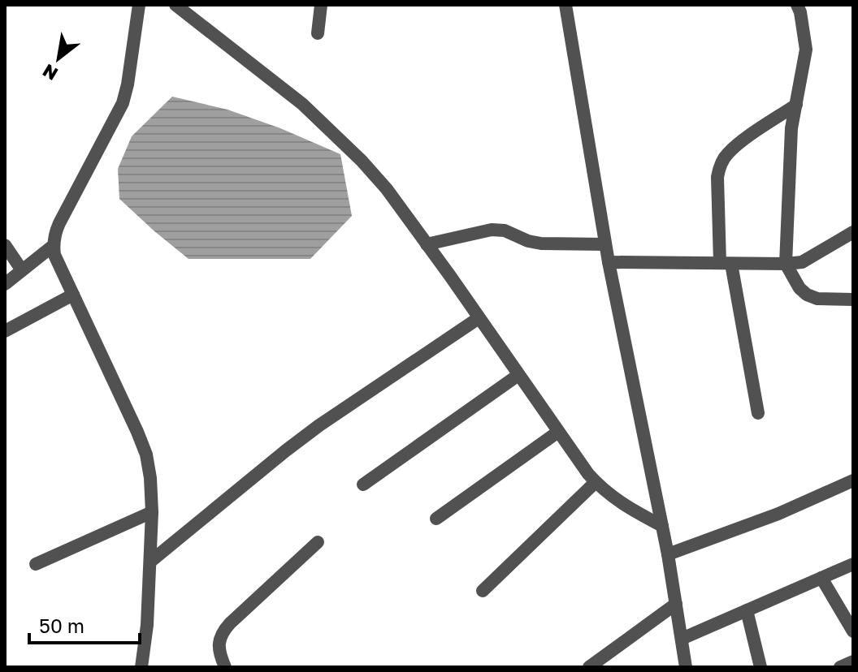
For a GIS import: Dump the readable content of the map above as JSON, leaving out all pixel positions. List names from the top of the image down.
{
  "scale_bar": "50 m",
  "north": "bottom left"
}
